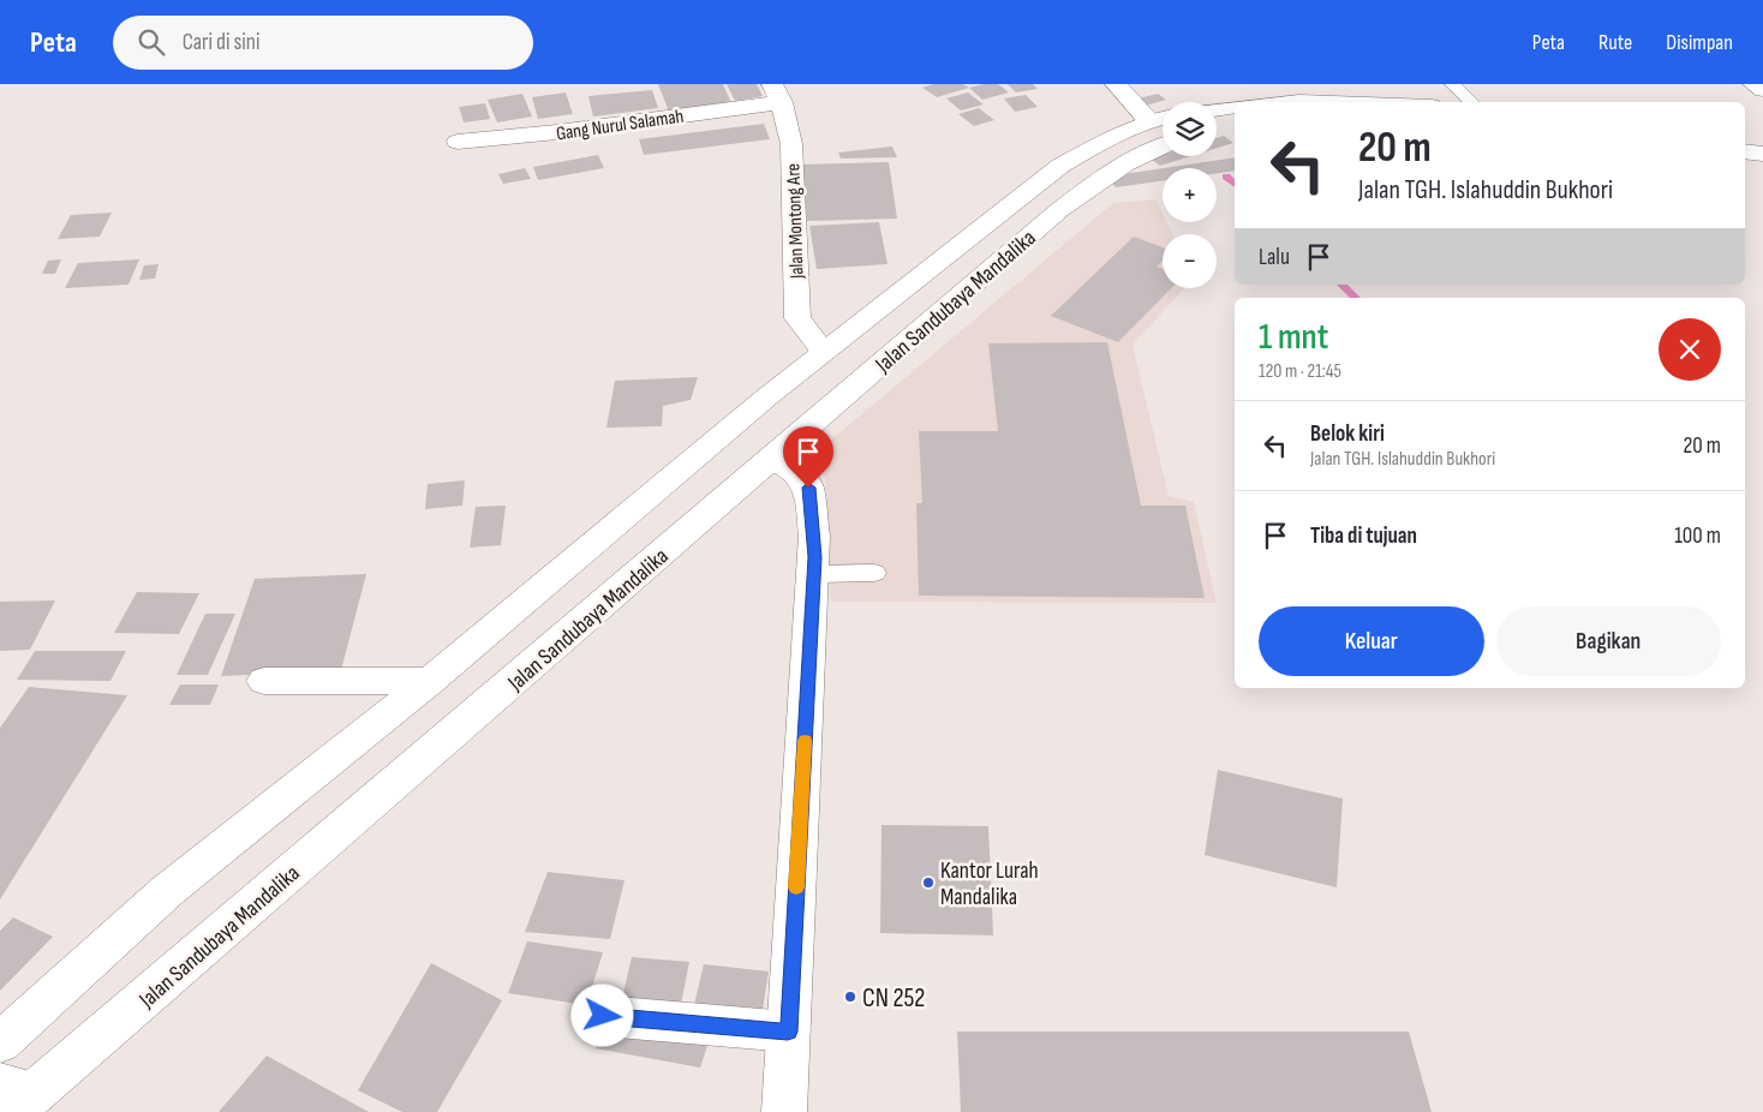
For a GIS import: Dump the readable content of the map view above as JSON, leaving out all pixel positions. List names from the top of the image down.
{
  "streets": {
    "main road": ["Gang Nurul Salamah", "Jalan Montong Are", "Jalan Sandubaya Mandalika"]
  },
  "crossings": [
    ["Gang Nurul Salamah", "Jalan Montong Are"]
  ],
  "places": ["Kantor Lurah Mandalika", "CN 252"],
  "page": {
    "header": "Peta",
    "search": "Cari di sini",
    "nav": ["Peta", "Rute", "Disimpan"],
    "map_buttons": ["+", "−"],
    "turn": ["20 m", "Jalan TGH. Islahuddin Bukhori"],
    "then": "Lalu",
    "heading": ["1 mnt", "120 m · 21:45"],
    "list": [
      {
        "name": "Belok kiri",
        "note": "Jalan TGH. Islahuddin Bukhori",
        "value": "20 m"
      },
      {
        "name": "Tiba di tujuan",
        "value": "100 m"
      }
    ],
    "buttons": ["Keluar", "Bagikan"]
  }
}
